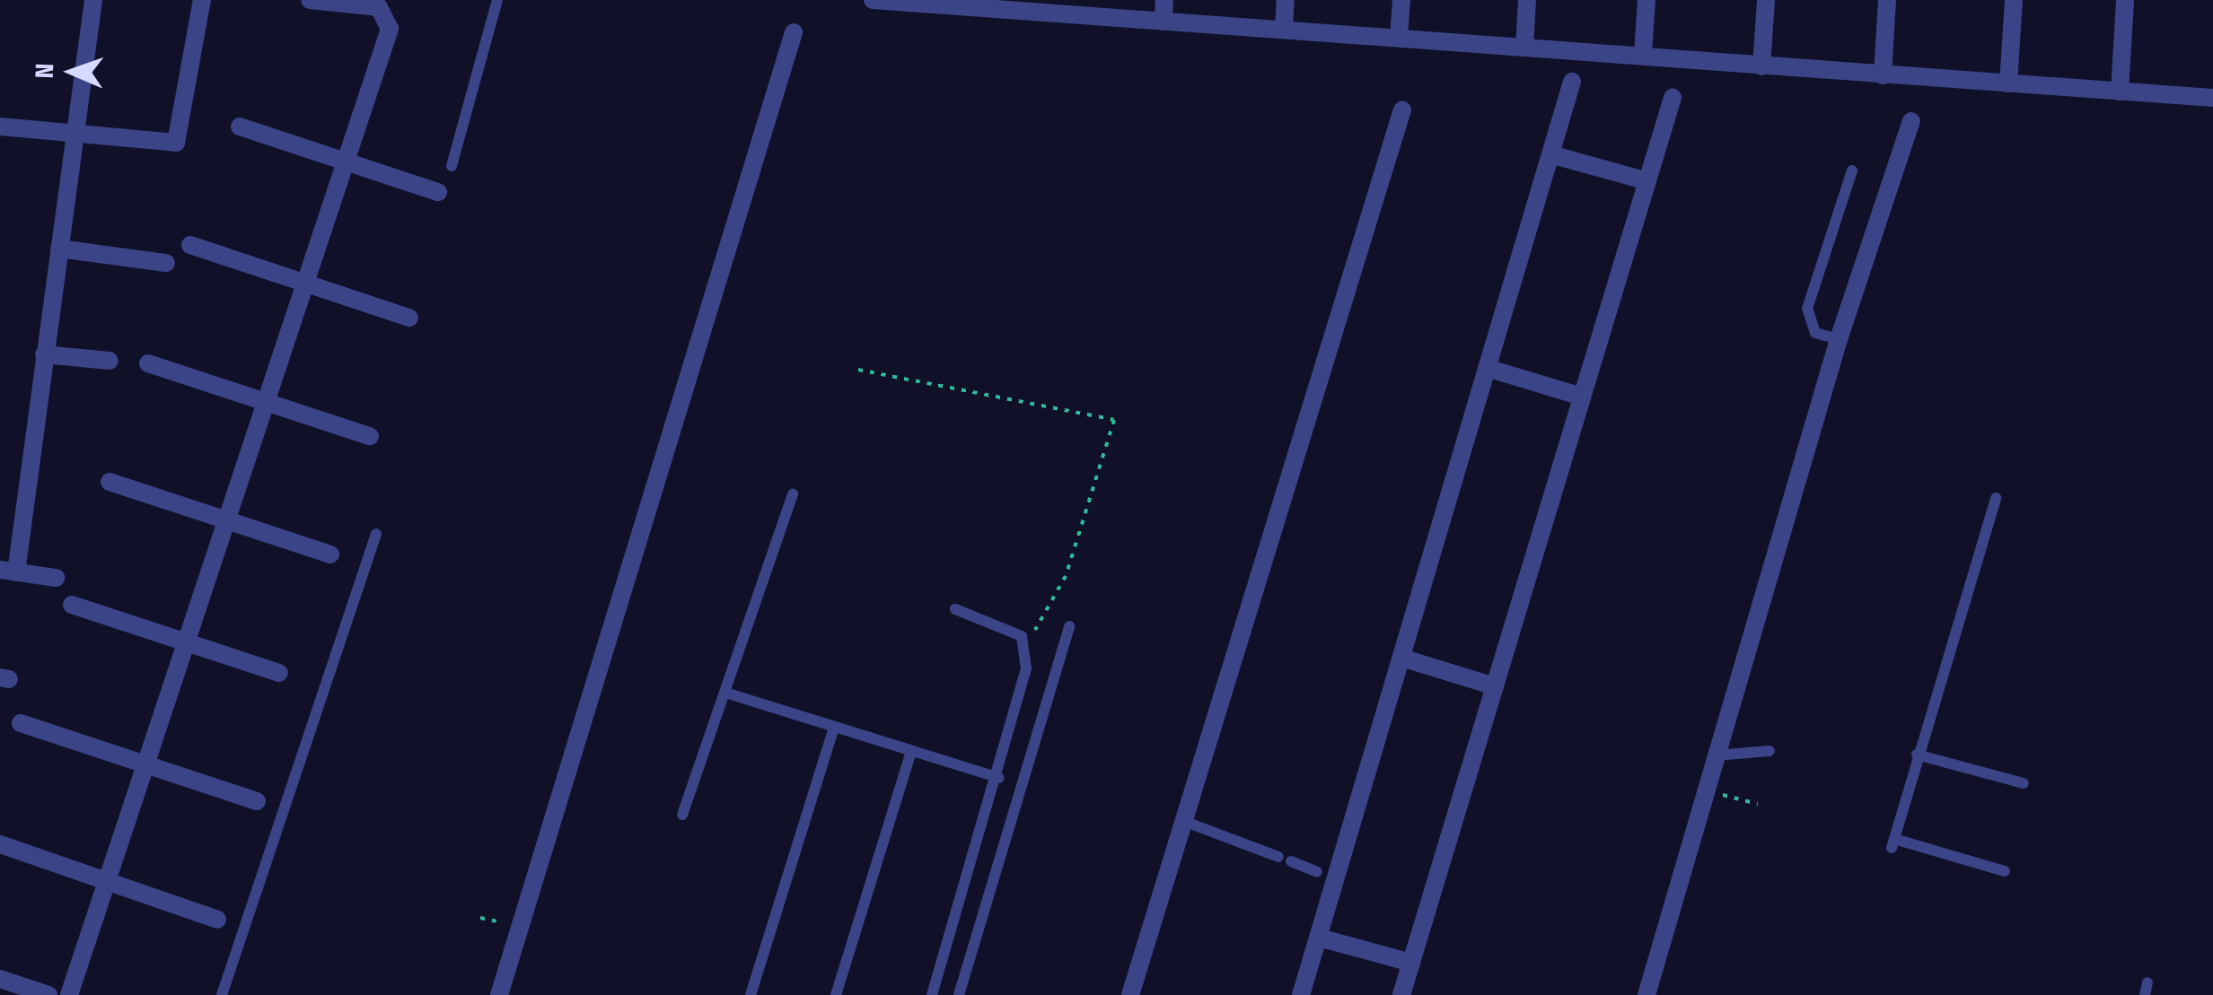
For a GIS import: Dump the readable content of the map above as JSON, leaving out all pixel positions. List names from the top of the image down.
{
  "north": "left"
}
